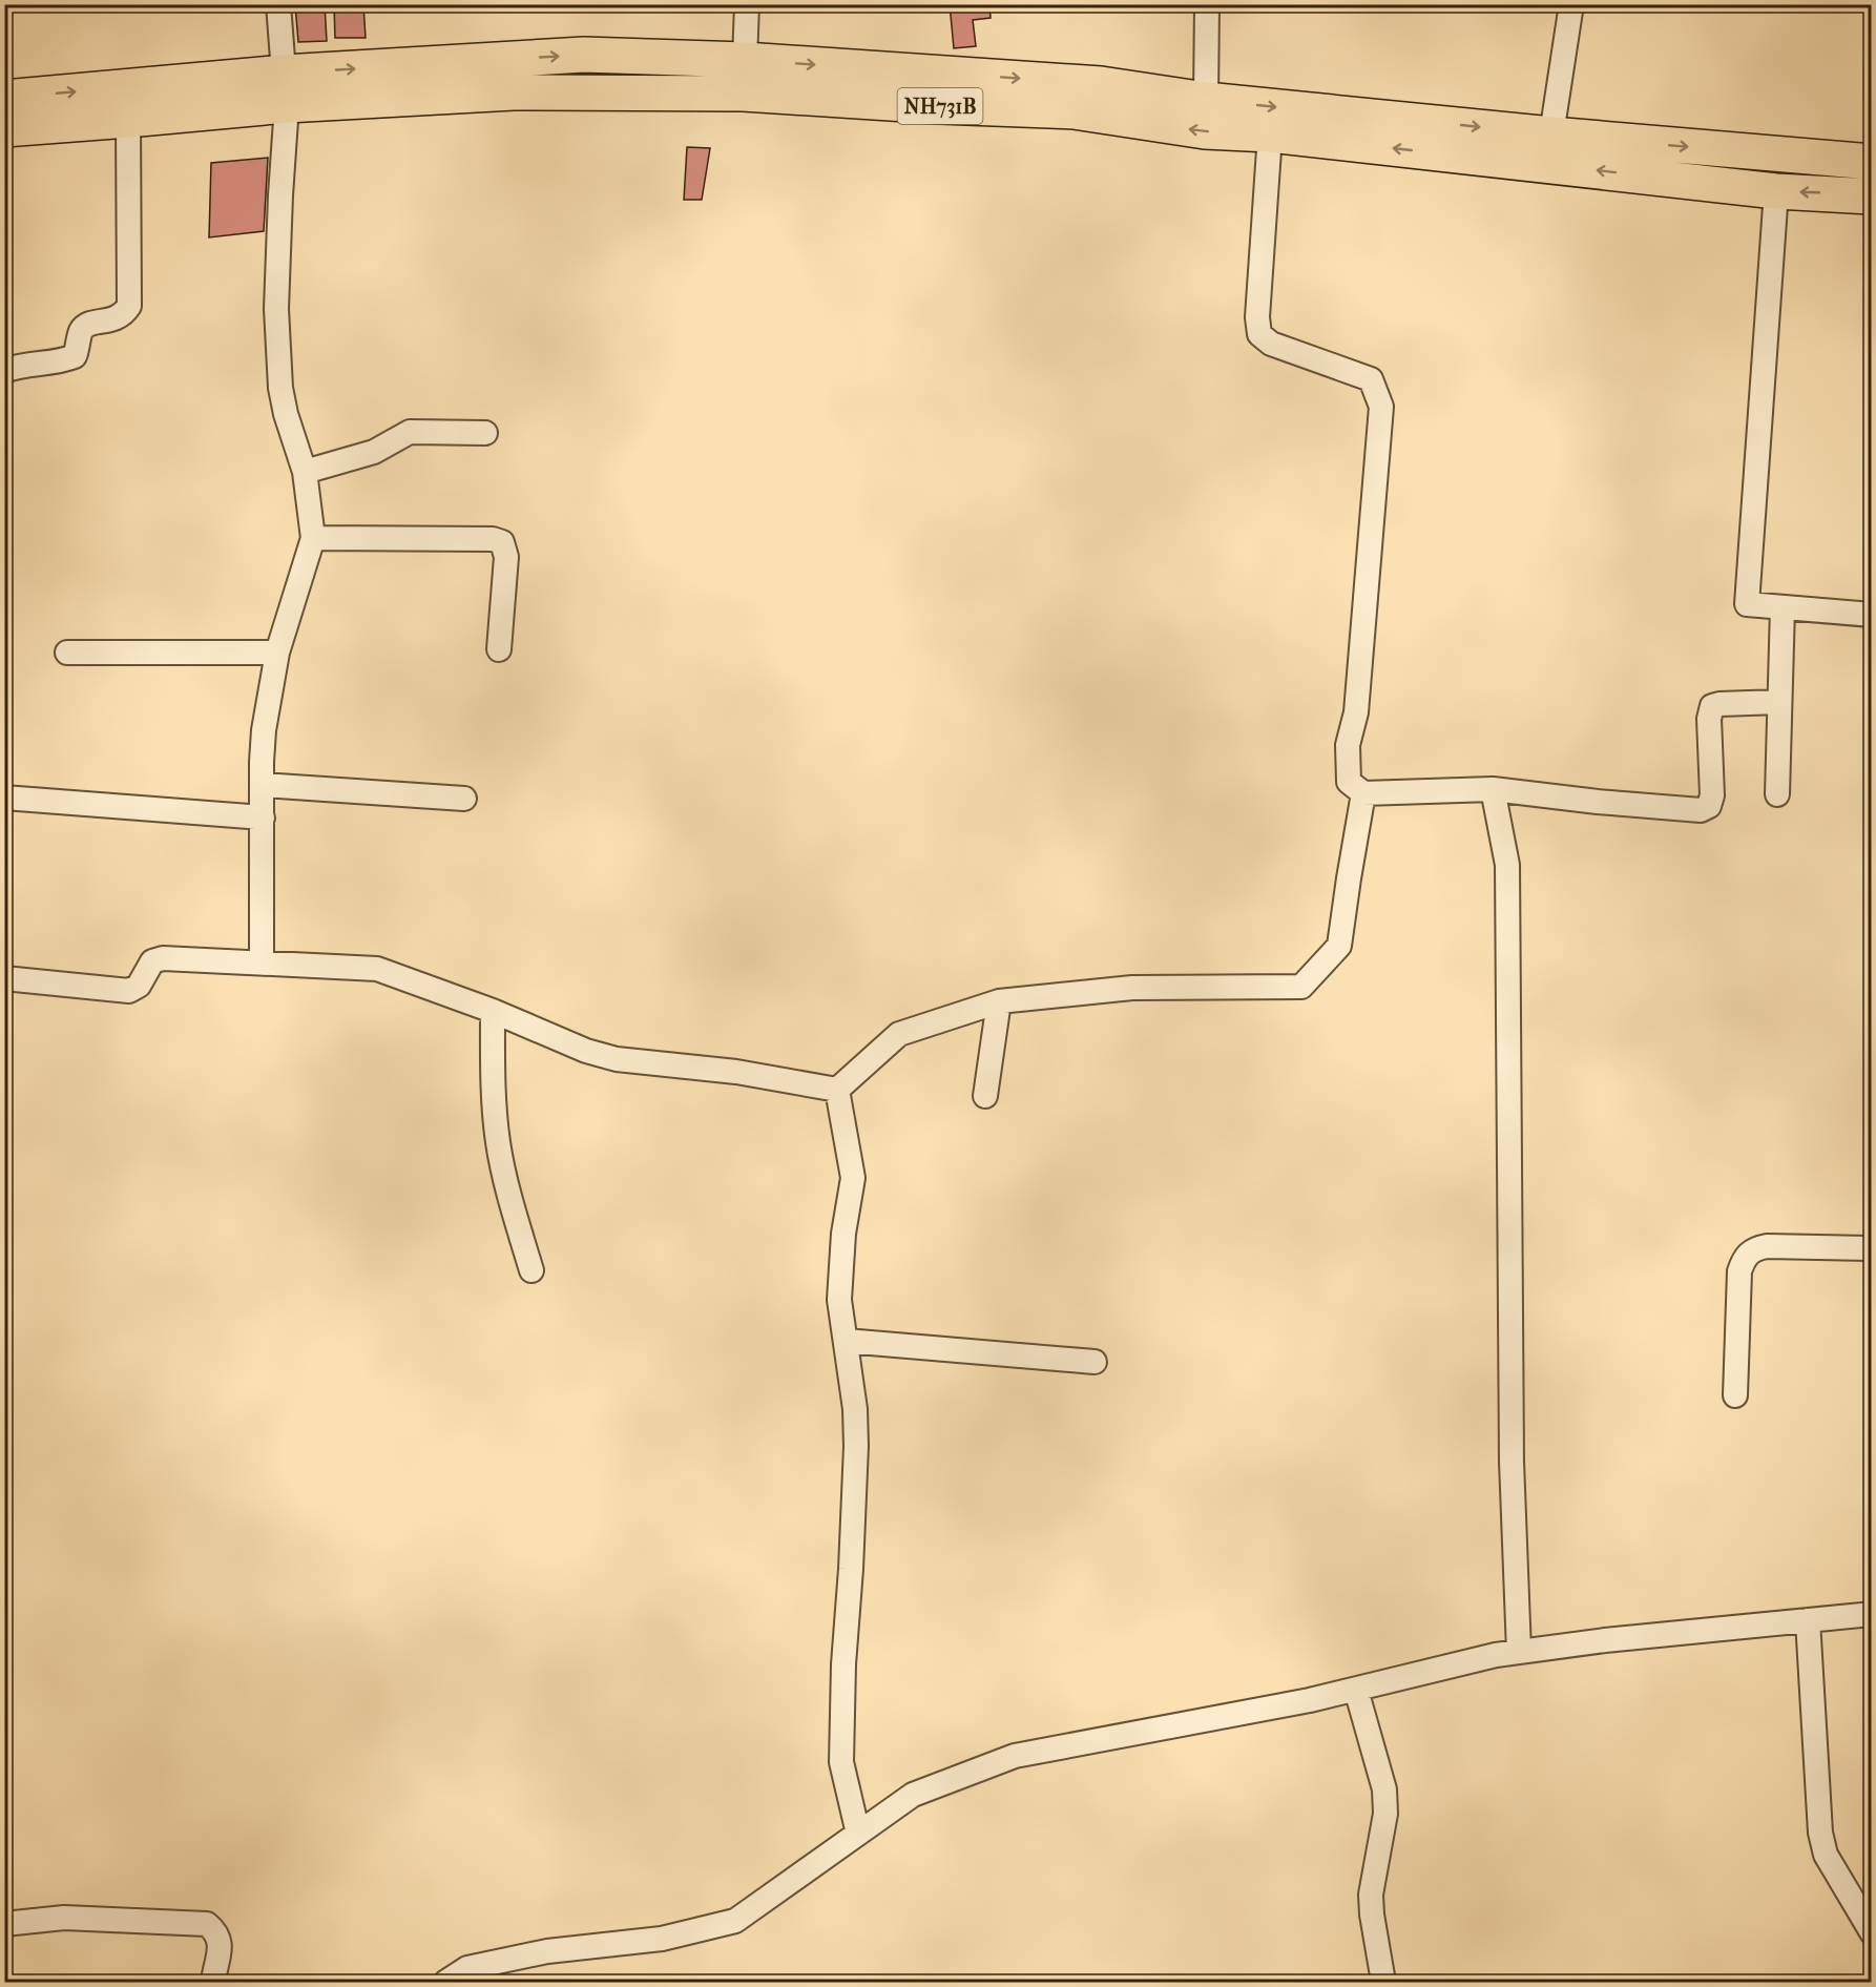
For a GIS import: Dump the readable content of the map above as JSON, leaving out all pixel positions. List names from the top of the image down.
{
  "streets": {
    "highway": ["NH731B"]
  }
}
